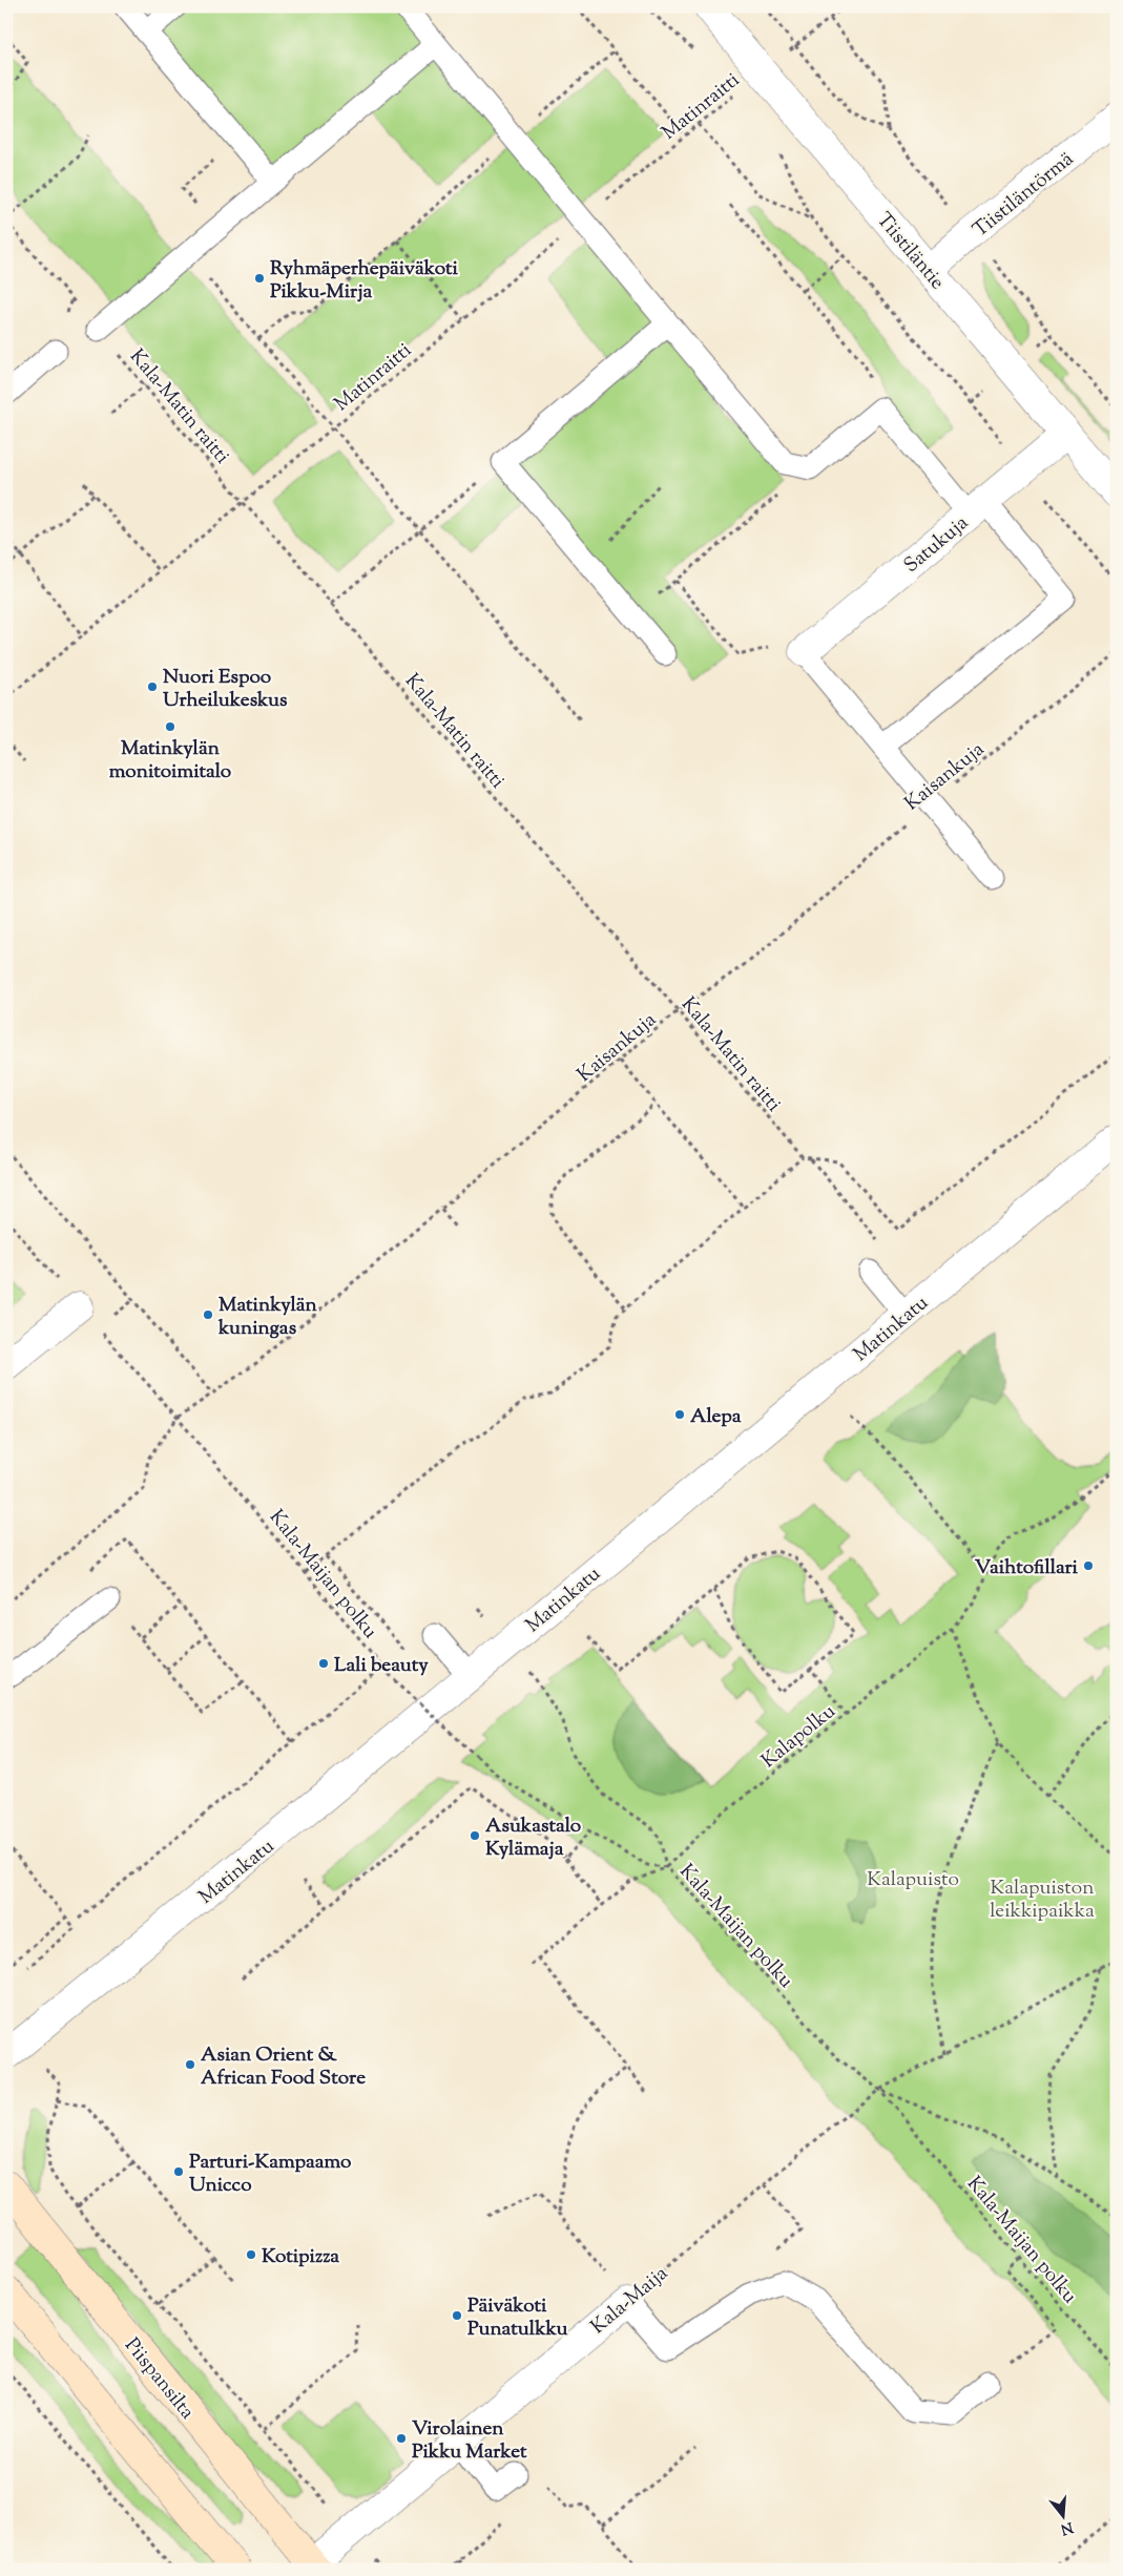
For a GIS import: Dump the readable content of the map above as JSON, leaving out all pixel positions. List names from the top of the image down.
{
  "streets": {
    "main road": ["Piispansilta"],
    "street": [
      "Tiistiläntörmä",
      "Tiistiläntie",
      "Satukuja",
      "Matinkatu",
      "Kala-Maija"
    ],
    "path": [
      "Matinraitti",
      "Kala-Matin raitti",
      "Kaisankuja",
      "Kala-Maijan polku",
      "Kalapolku"
    ]
  },
  "crossings": [
    ["Matinraitti", "Kala-Matin raitti"],
    ["Tiistiläntörmä", "Tiistiläntie"],
    ["Tiistiläntie", "Satukuja"],
    ["Kala-Matin raitti", "Kaisankuja"],
    ["Kaisankuja", "Kala-Maijan polku"],
    ["Kala-Maijan polku", "Kalapolku"],
    ["Kala-Maijan polku", "Kala-Maija"],
    ["Kala-Maija", "Piispansilta"]
  ],
  "parks": ["Kalapuisto", "Kalapuiston leikkipaikka"],
  "places": [
    "Ryhmäperhepäiväkoti Pikku-Mirja",
    "Nuori Espoo Urheilukeskus",
    "Matinkylän monitoimitalo",
    "Matinkylän kuningas",
    "Alepa",
    "Vaihtofillari",
    "Lali beauty",
    "Asukastalo Kylämaja",
    "Asian Orient & African Food Store",
    "Parturi-Kampaamo Unicco",
    "Kotipizza",
    "Päiväkoti Punatulkku",
    "Virolainen Pikku Market"
  ],
  "north": "bottom"
}
